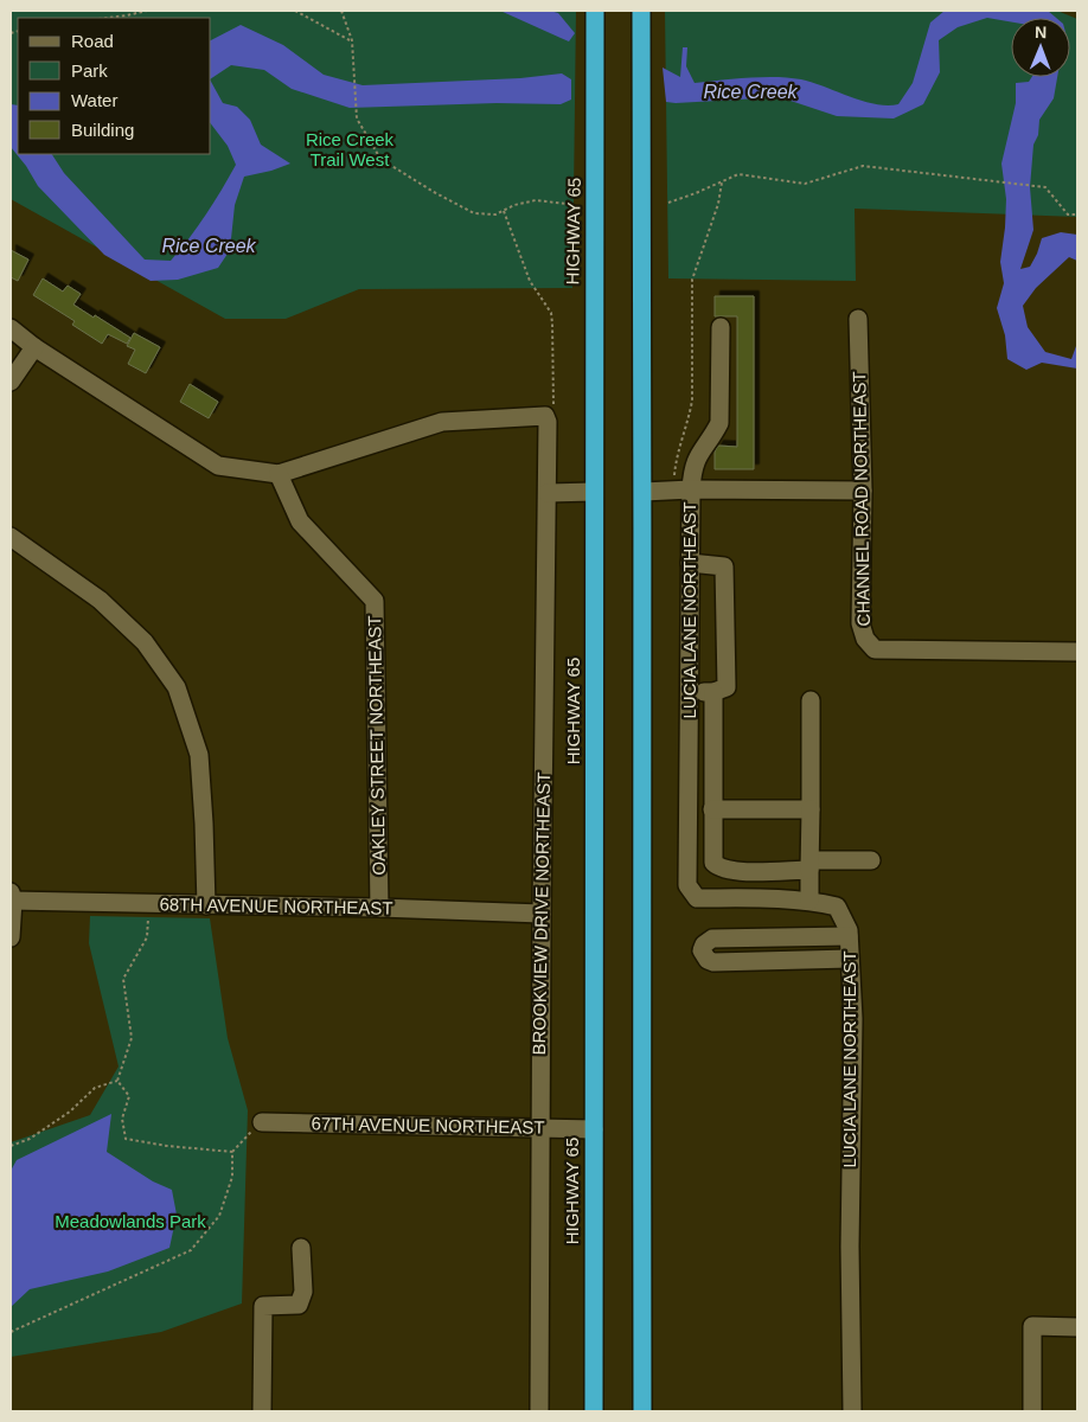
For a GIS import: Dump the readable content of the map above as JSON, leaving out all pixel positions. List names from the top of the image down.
{
  "streets": {
    "highway": ["HIGHWAY 65"],
    "street": [
      "CHANNEL ROAD NORTHEAST",
      "LUCIA LANE NORTHEAST",
      "OAKLEY STREET NORTHEAST",
      "68TH AVENUE NORTHEAST",
      "BROOKVIEW DRIVE NORTHEAST",
      "67TH AVENUE NORTHEAST"
    ]
  },
  "crossings": [
    ["HIGHWAY 65", "67TH AVENUE NORTHEAST"],
    ["OAKLEY STREET NORTHEAST", "68TH AVENUE NORTHEAST"],
    ["68TH AVENUE NORTHEAST", "BROOKVIEW DRIVE NORTHEAST"],
    ["BROOKVIEW DRIVE NORTHEAST", "67TH AVENUE NORTHEAST"]
  ],
  "water": ["Rice Creek"],
  "parks": ["Rice Creek Trail West", "Meadowlands Park"],
  "legend": [
    "Road",
    "Park",
    "Water",
    "Building"
  ],
  "north": "top"
}
